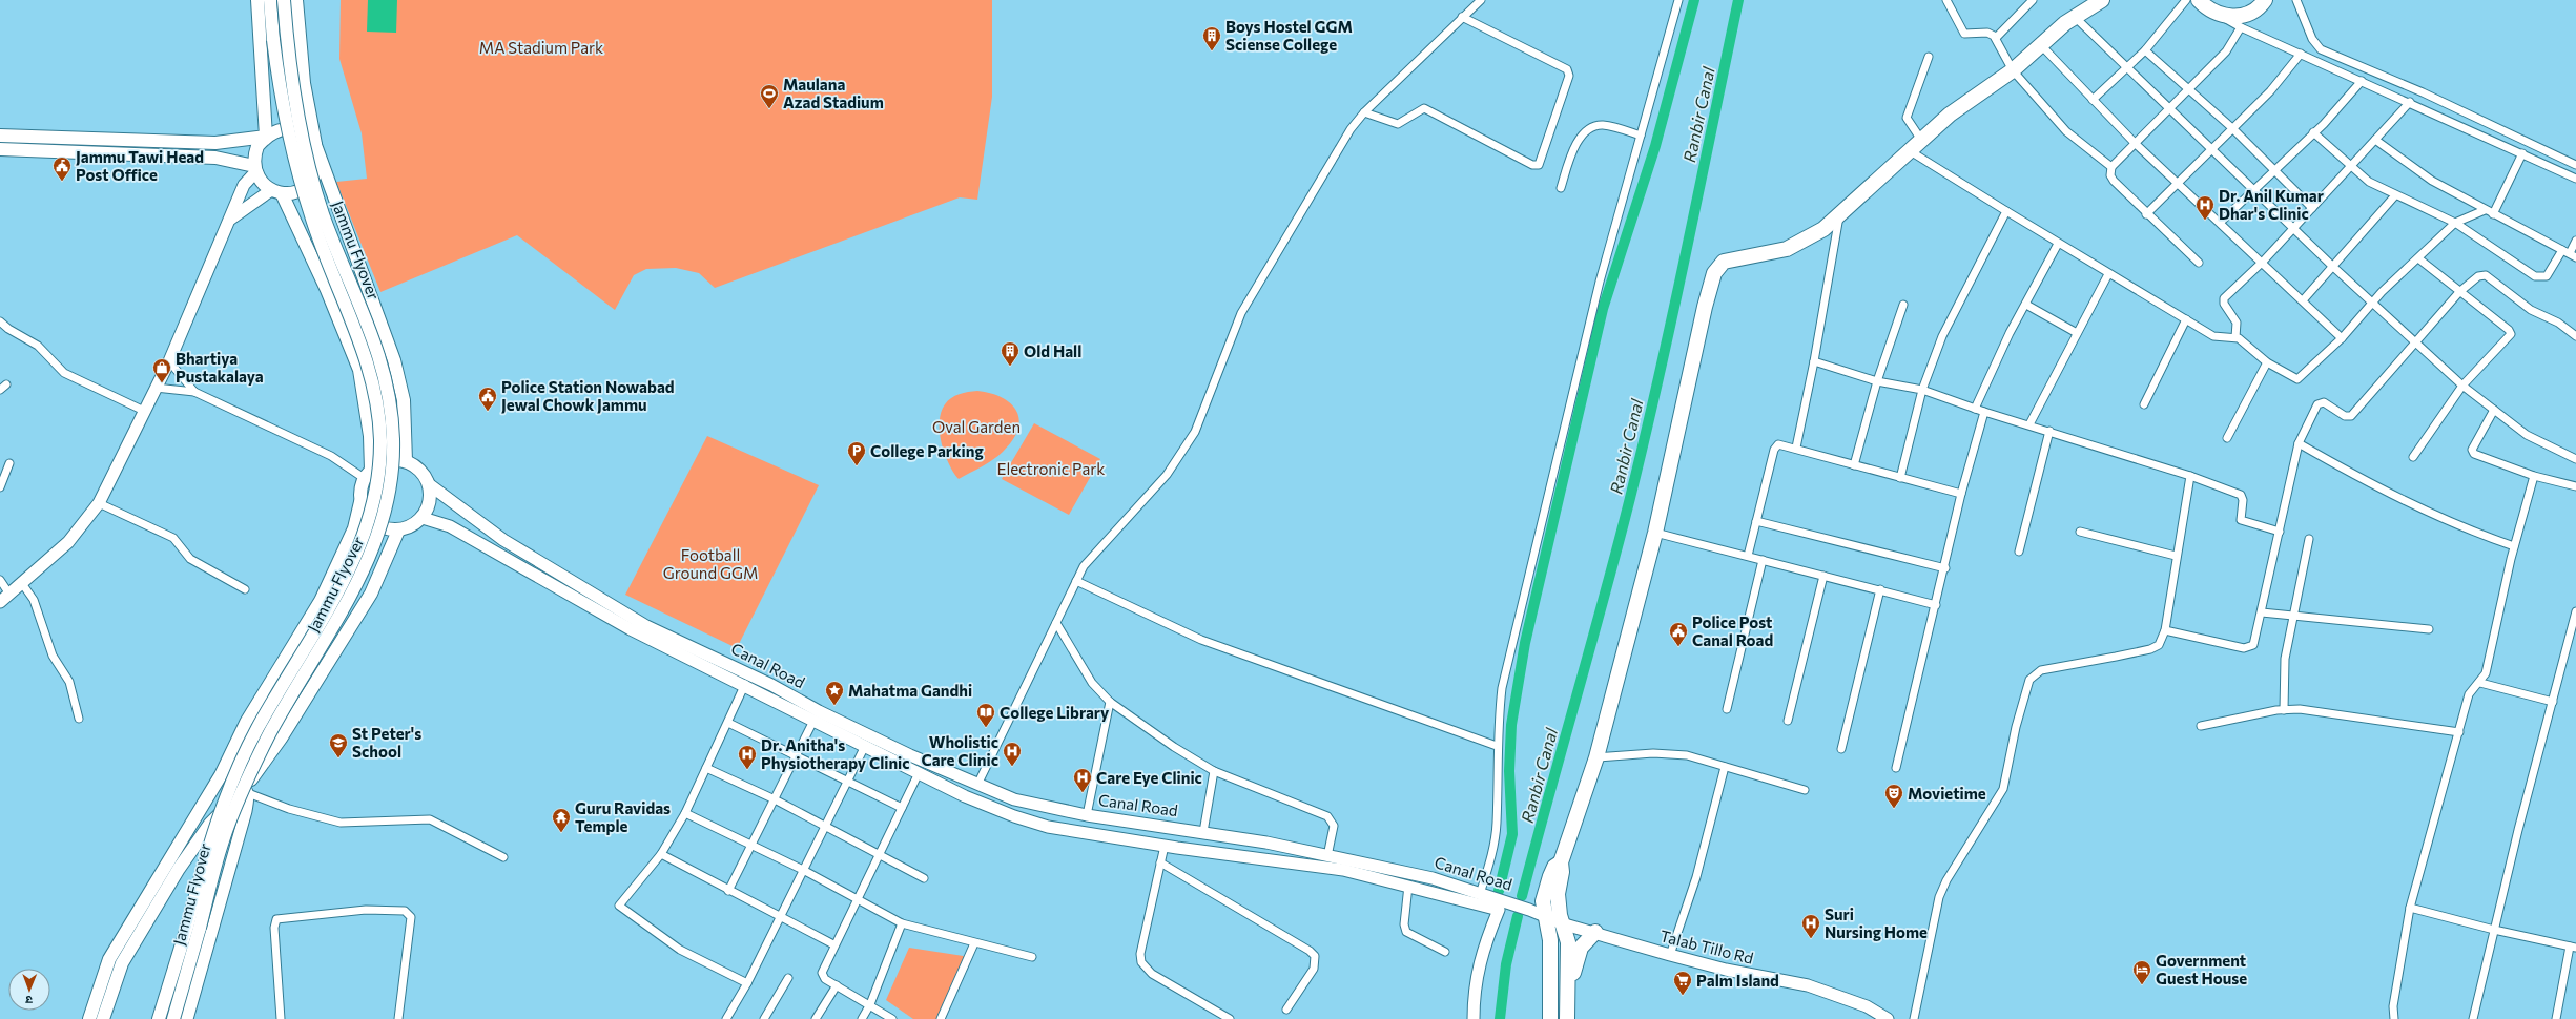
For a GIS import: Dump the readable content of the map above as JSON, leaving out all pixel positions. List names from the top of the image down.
{
  "streets": {
    "main road": ["Jammu Flyover", "Canal Road", "Talab Tillo Rd"]
  },
  "crossings": [
    ["Canal Road", "Talab Tillo Rd"]
  ],
  "water": ["Ranbir Canal"],
  "parks": [
    "MA Stadium Park",
    "Oval Garden",
    "Electronic Park",
    "Football Ground GGM"
  ],
  "places": {
    "building": ["Boys Hostel GGM Sciense College", "Old Hall"],
    "sports": ["Maulana Azad Stadium"],
    "public building": ["Jammu Tawi Head Post Office", "Police Station Nowabad Jewal Chowk Jammu", "Police Post Canal Road"],
    "hospital": [
      "Dr. Anil Kumar Dhar's Clinic",
      "Wholistic Care Clinic",
      "Dr. Anitha's Physiotherapy Clinic",
      "Care Eye Clinic",
      "Suri Nursing Home"
    ],
    "shop": ["Bhartiya Pustakalaya"],
    "parking": ["College Parking"],
    "place": ["Mahatma Gandhi"],
    "library": ["College Library"],
    "school or university": ["St Peter's School"],
    "theatre": ["Movietime"],
    "temple": ["Guru Ravidas Temple"],
    "hotel": ["Government Guest House"],
    "supermarket": ["Palm Island"]
  },
  "north": "bottom"
}
